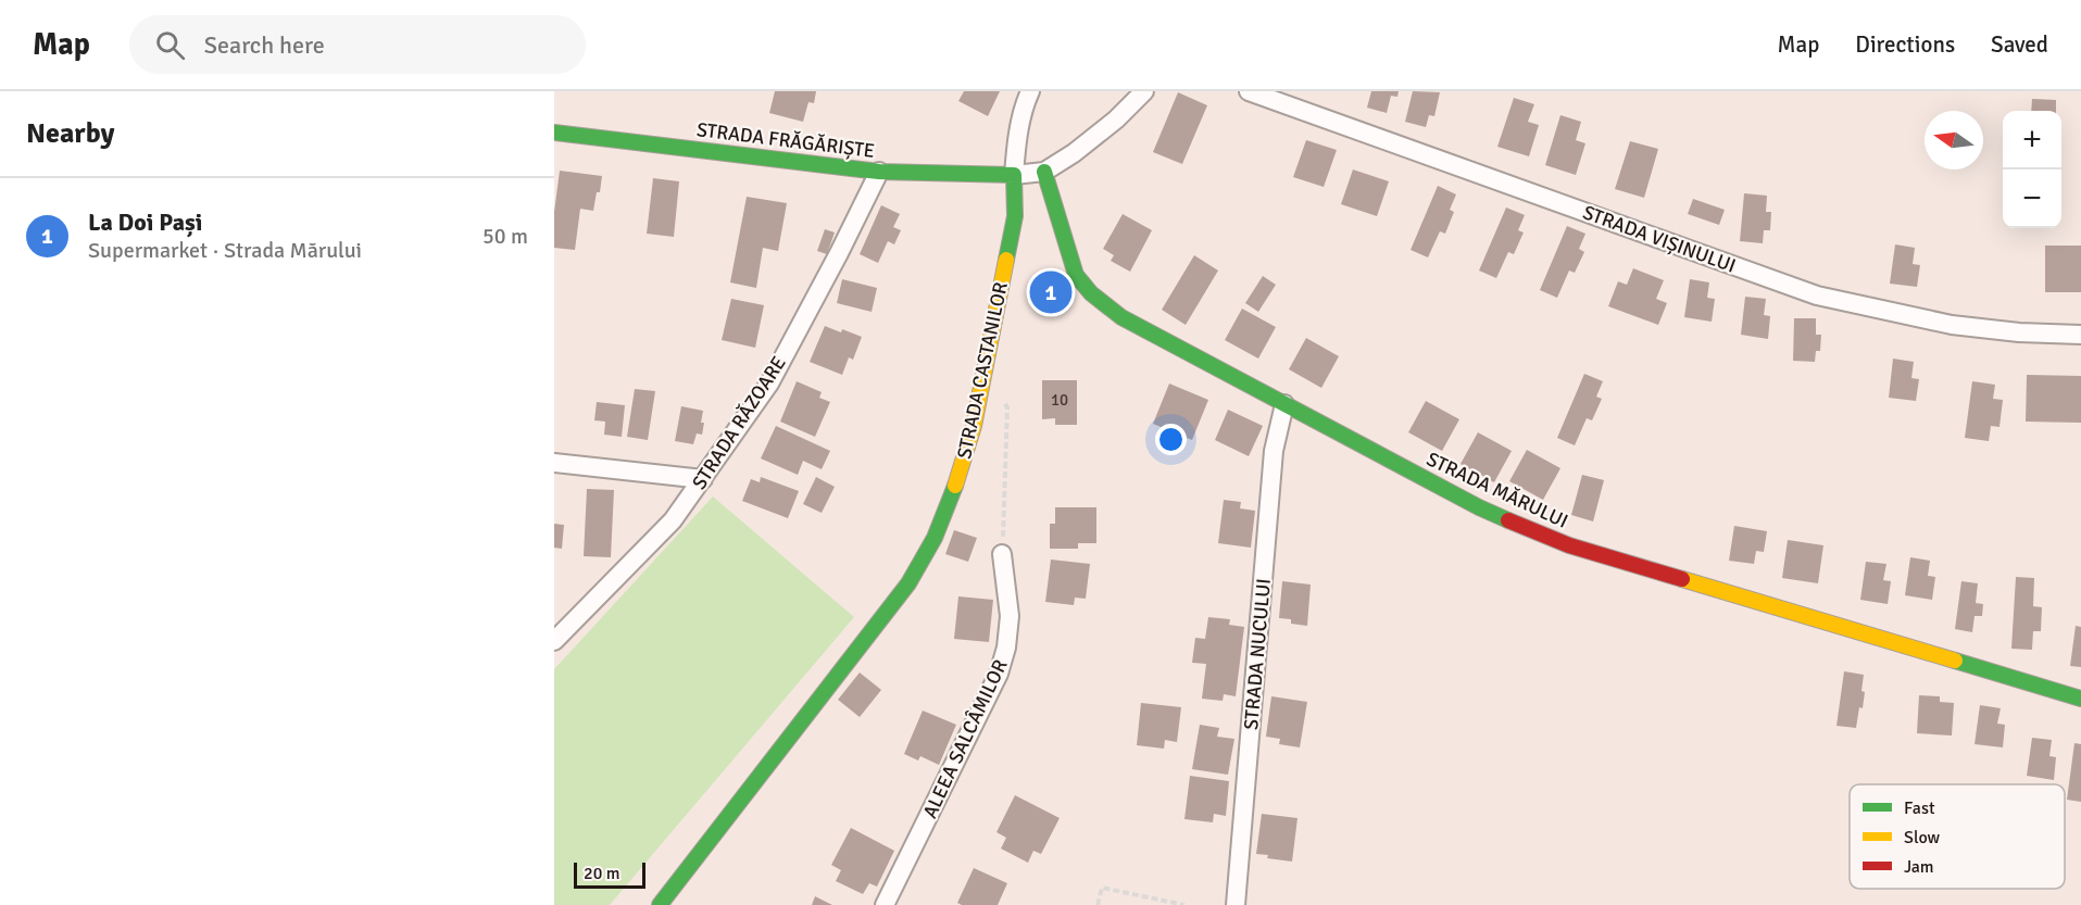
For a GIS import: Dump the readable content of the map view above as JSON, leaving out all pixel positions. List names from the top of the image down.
{
  "streets": {
    "street": [
      "STRADA FRĂGĂRIȘTE",
      "STRADA VIȘINULUI",
      "STRADA CASTANILOR",
      "STRADA RĂZOARE",
      "STRADA MĂRULUI",
      "STRADA NUCULUI",
      "ALEEA SALCÂMILOR"
    ]
  },
  "crossings": [
    ["STRADA FRĂGĂRIȘTE", "STRADA CASTANILOR"],
    ["STRADA FRĂGĂRIȘTE", "STRADA RĂZOARE"],
    ["STRADA MĂRULUI", "STRADA NUCULUI"]
  ],
  "house_numbers": ["10"],
  "legend": ["Fast", "Slow", "Jam"],
  "scale_bar": "20 m",
  "north": "left",
  "page": {
    "header": "Map",
    "search": "Search here",
    "nav": ["Map", "Directions", "Saved"],
    "heading": "Nearby",
    "map_buttons": ["+", "−"],
    "list": [
      {
        "mark": "1",
        "name": "La Doi Pași",
        "note": "Supermarket · Strada Mărului",
        "value": "50 m"
      }
    ],
    "pins": "1",
    "scale": "20 m"
  }
}
